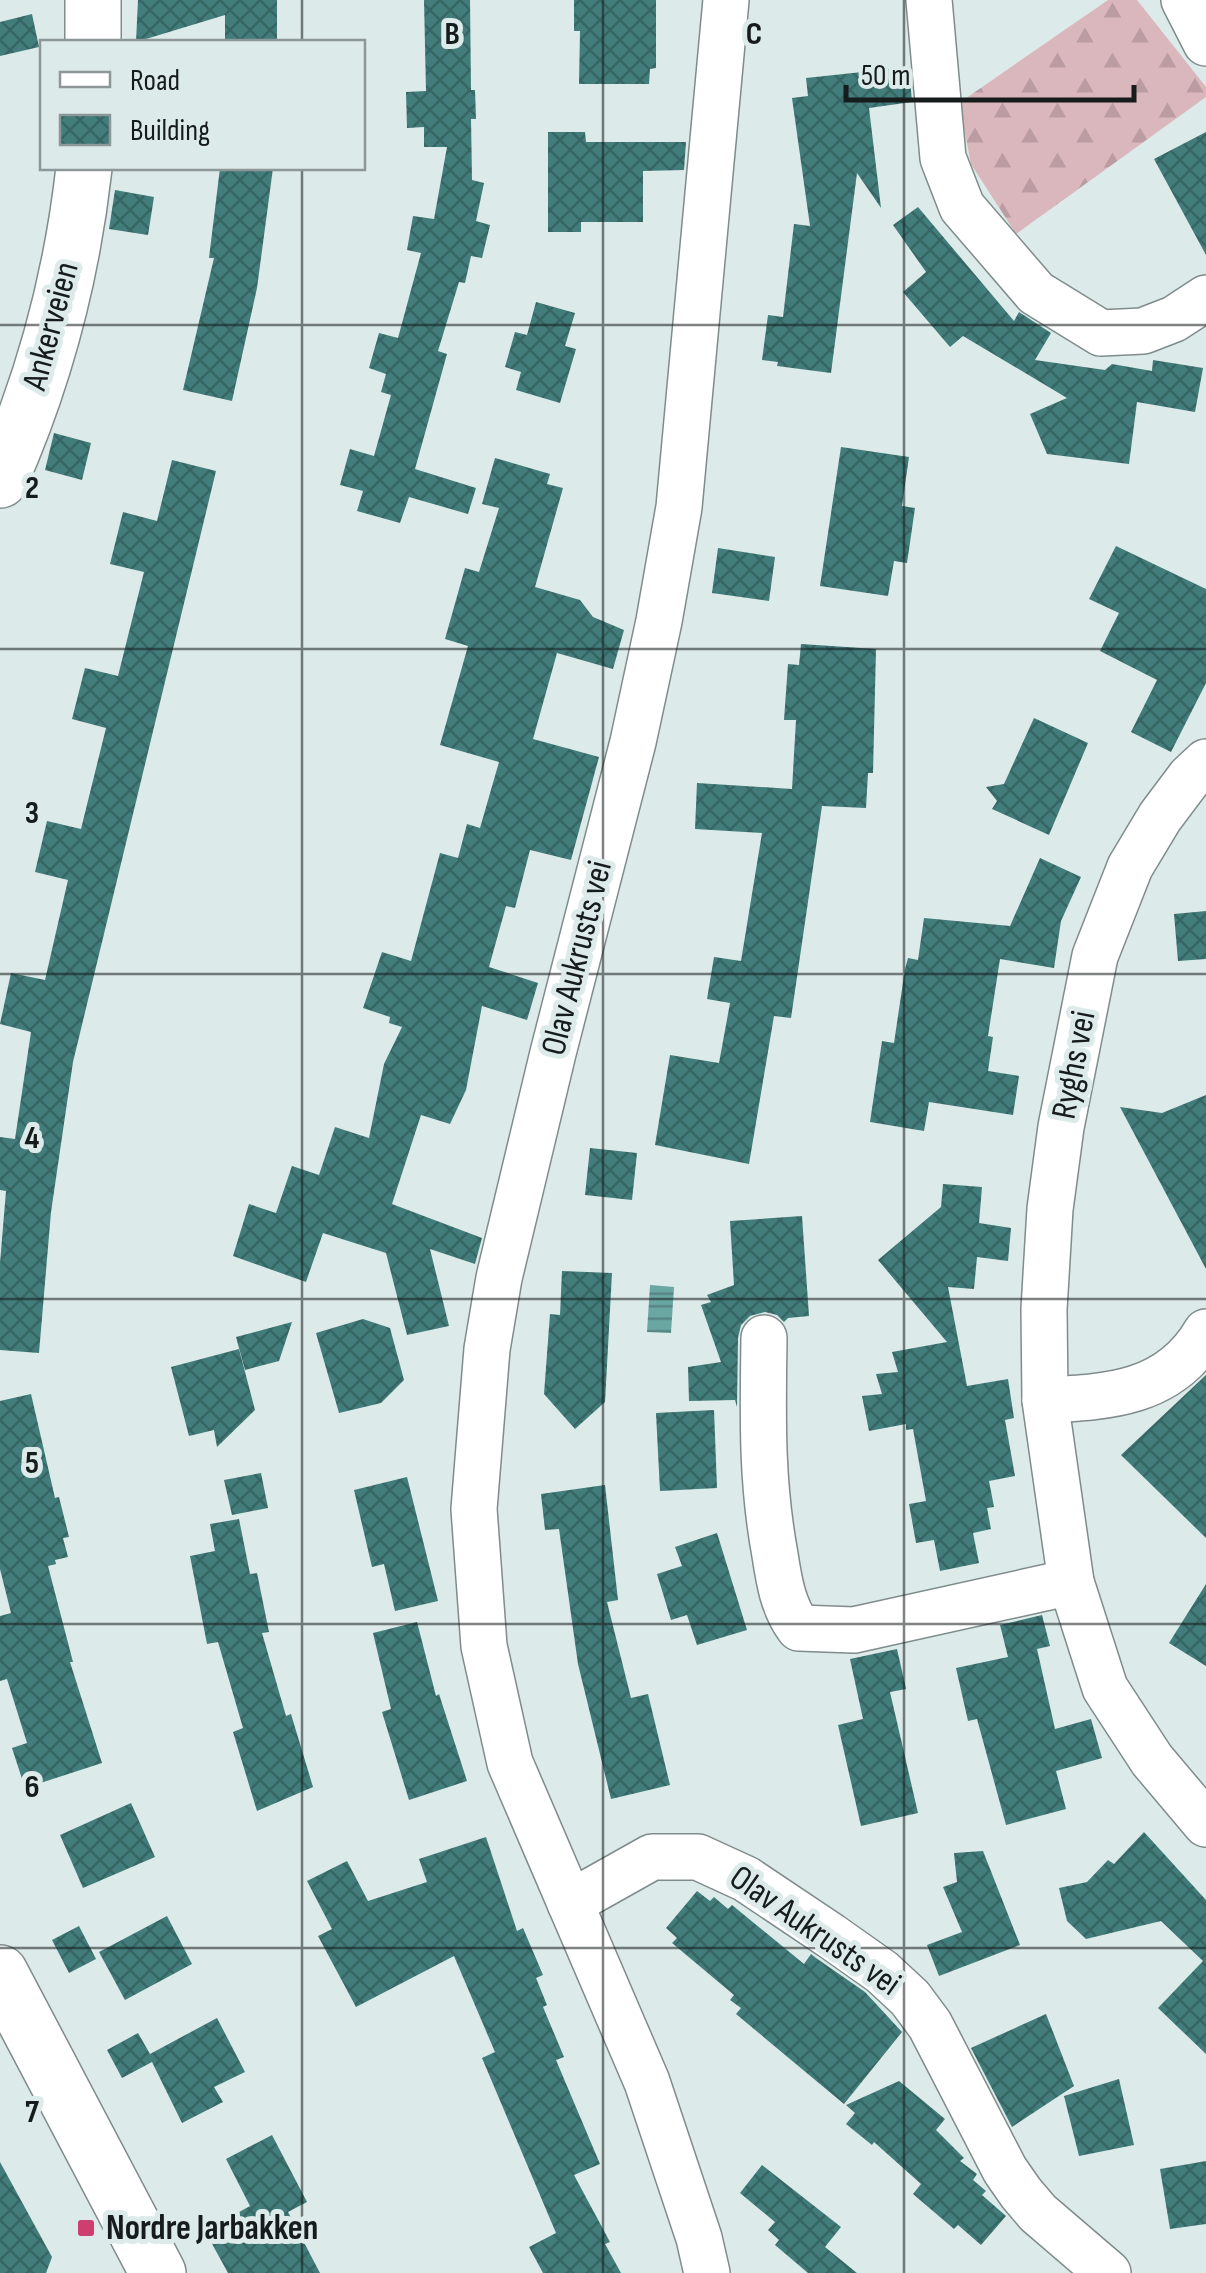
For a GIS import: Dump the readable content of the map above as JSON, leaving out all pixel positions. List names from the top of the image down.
{
  "streets": {
    "main road": ["Ankerveien"],
    "street": ["Olav Aukrusts vei", "Ryghs vei"]
  },
  "places": {
    "transit": ["Nordre Jarbakken"]
  },
  "legend": ["Road", "Building"],
  "scale_bar": "50 m",
  "grid": {
    "columns": ["B", "C"],
    "rows": [
      "2",
      "3",
      "4",
      "5",
      "6",
      "7"
    ]
  }
}
